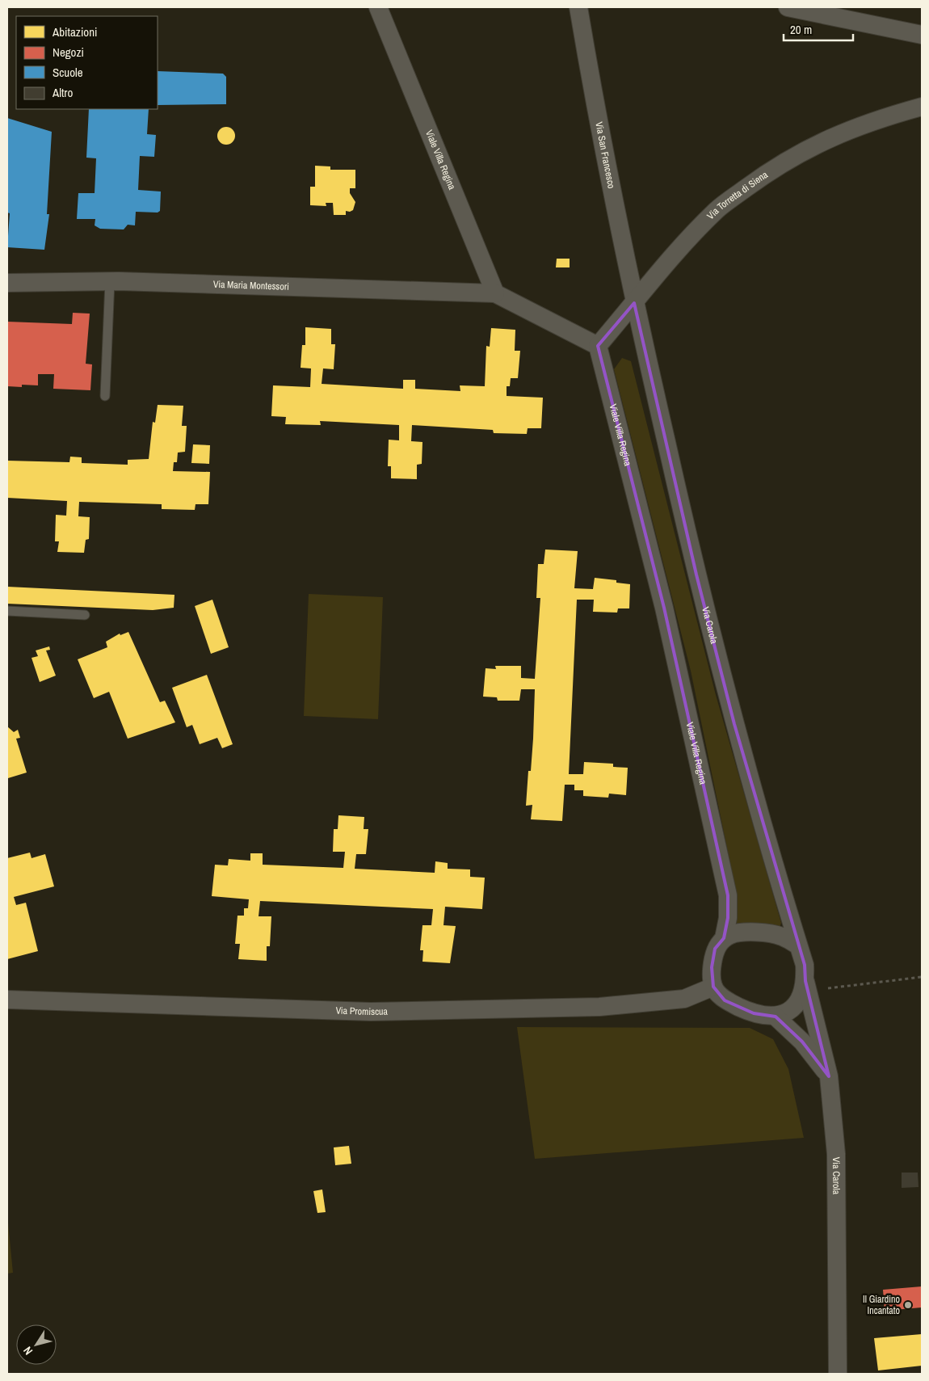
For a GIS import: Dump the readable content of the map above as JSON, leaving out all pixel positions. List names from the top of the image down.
{
  "streets": {
    "street": [
      "Via San Francesco",
      "Viale Villa Regina",
      "Via Torretta di Siena",
      "Via Maria Montessori",
      "Via Carola",
      "Via Promiscua"
    ]
  },
  "crossings": [
    ["Via San Francesco", "Via Torretta di Siena"],
    ["Via San Francesco", "Via Carola"],
    ["Viale Villa Regina", "Via Torretta di Siena"],
    ["Viale Villa Regina", "Via Maria Montessori"],
    ["Viale Villa Regina", "Via Carola"],
    ["Viale Villa Regina", "Via Promiscua"],
    ["Via Torretta di Siena", "Via Carola"],
    ["Via Carola", "Via Promiscua"]
  ],
  "places": ["Il Giardino Incantato"],
  "legend": [
    "Abitazioni",
    "Negozi",
    "Scuole",
    "Altro"
  ],
  "scale_bar": "20 m",
  "north": "bottom left"
}
